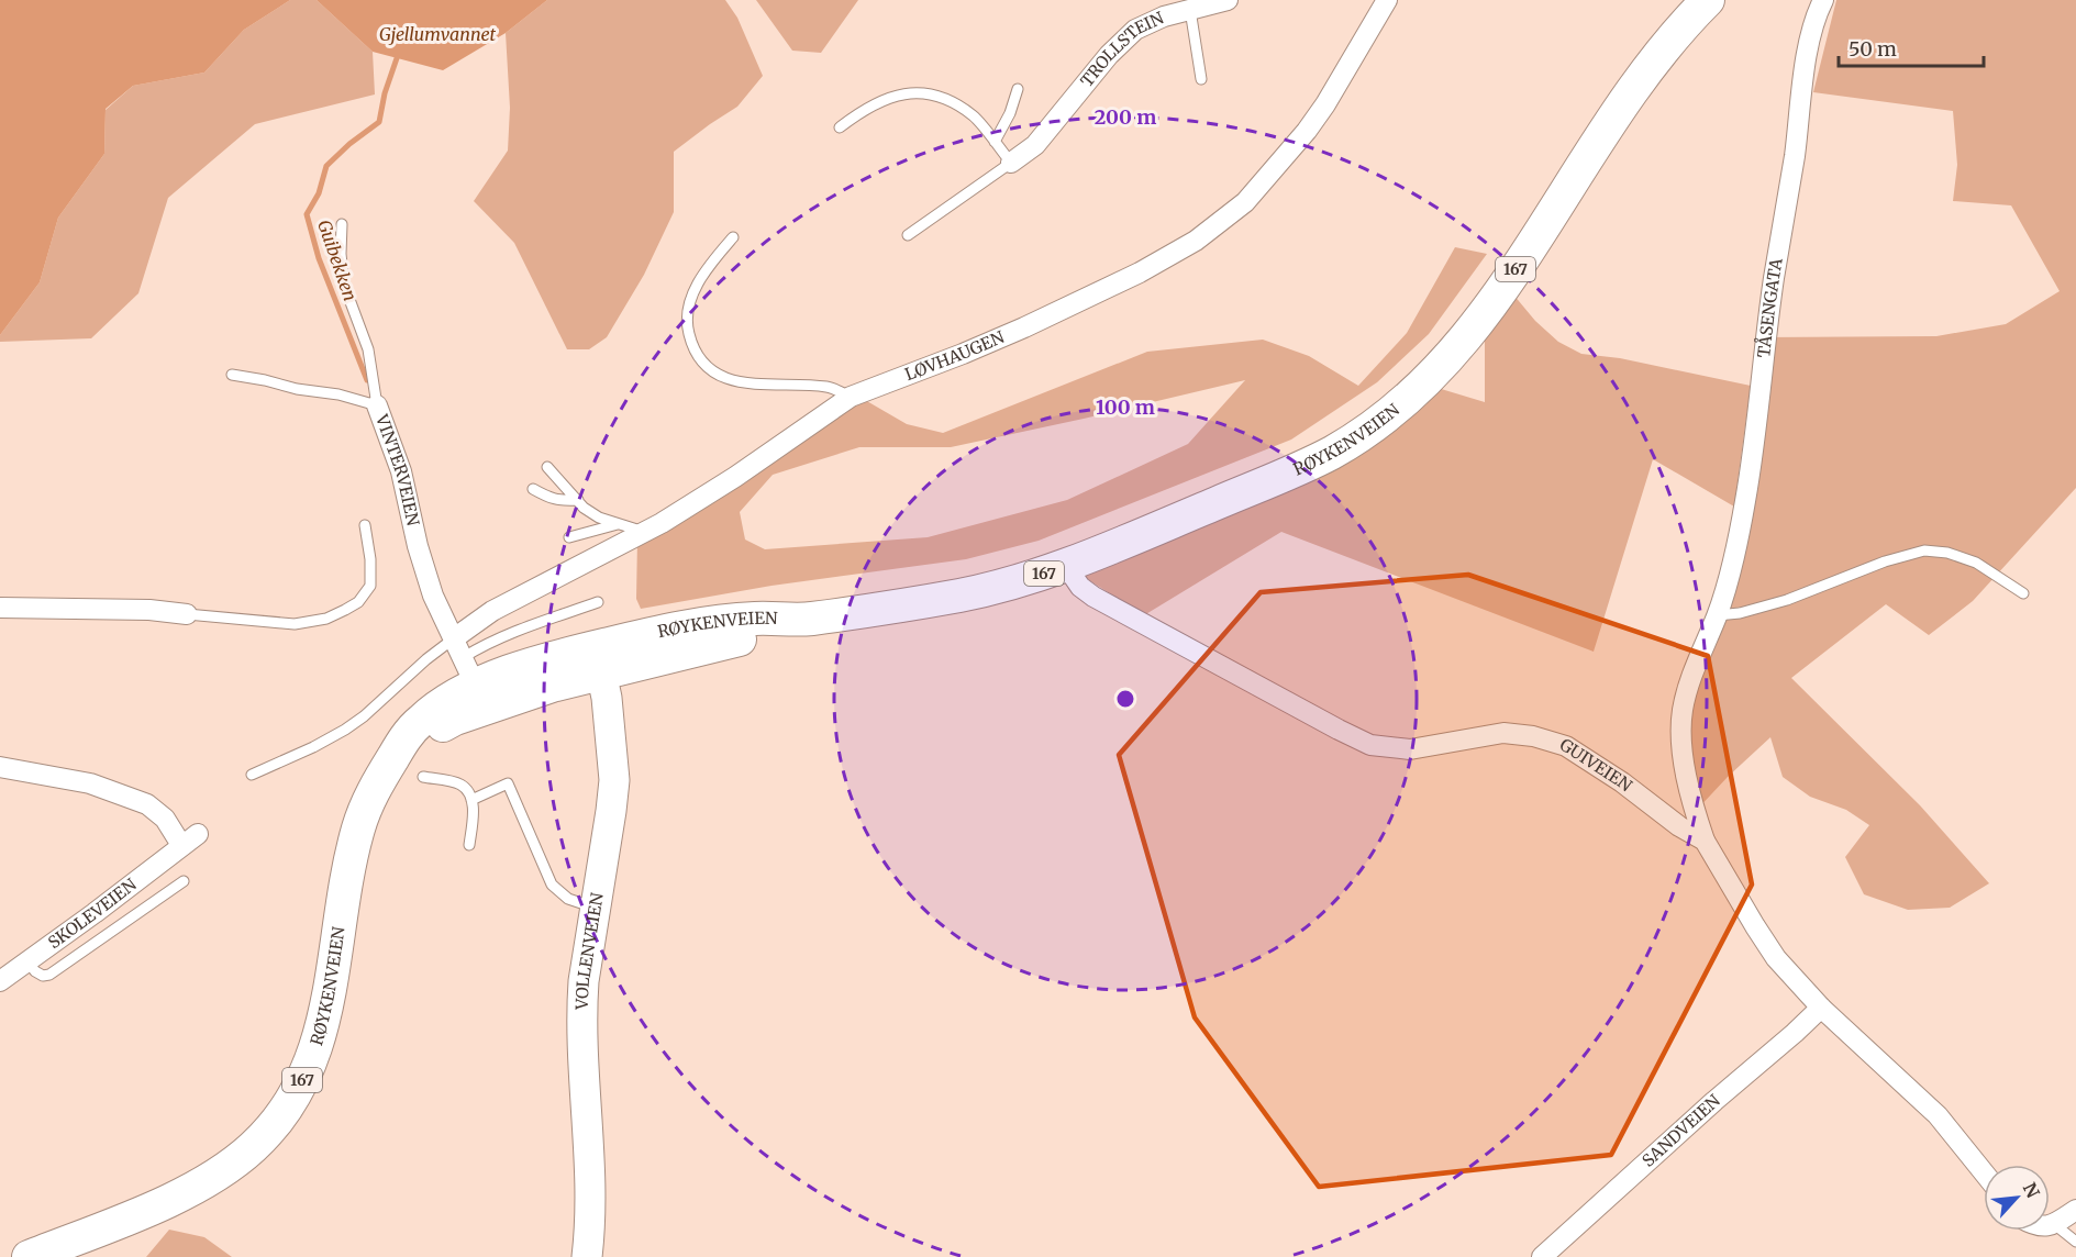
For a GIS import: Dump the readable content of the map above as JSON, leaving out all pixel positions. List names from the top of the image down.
{
  "streets": {
    "main road": ["167", "RØYKENVEIEN", "VOLLENVEIEN"],
    "street": [
      "TROLLSTEIN",
      "TÅSENGATA",
      "LØVHAUGEN",
      "VINTERVEIEN",
      "GUIVEIEN",
      "SKOLEVEIEN",
      "SANDVEIEN"
    ]
  },
  "crossings": [
    ["TÅSENGATA", "GUIVEIEN"],
    ["LØVHAUGEN", "RØYKENVEIEN"],
    ["LØVHAUGEN", "VINTERVEIEN"],
    ["RØYKENVEIEN", "VINTERVEIEN"],
    ["RØYKENVEIEN", "GUIVEIEN"],
    ["RØYKENVEIEN", "VOLLENVEIEN"],
    ["GUIVEIEN", "SANDVEIEN"]
  ],
  "water": ["Gjellumvannet", "Guibekken"],
  "scale_bar": "50 m",
  "north": "top right",
  "rings": ["200 m", "100 m"]
}
